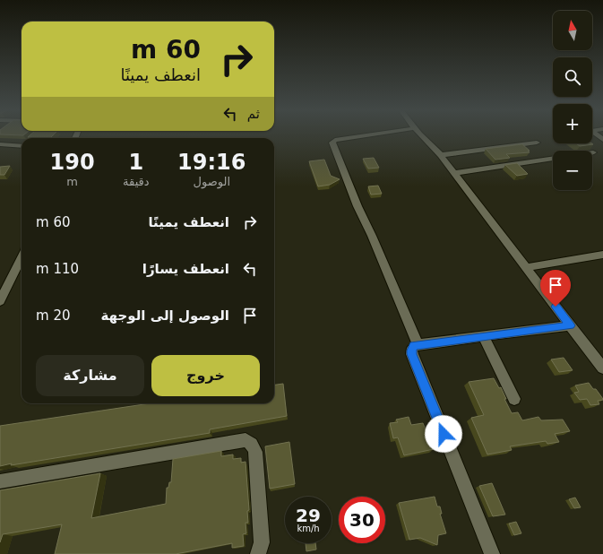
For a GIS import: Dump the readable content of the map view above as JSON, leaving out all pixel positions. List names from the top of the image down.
{
  "north": "top",
  "page": {
    "map_buttons": ["+", "−"],
    "turn": ["60 m", "انعطف يمينًا"],
    "then": "ثم",
    "eta": [
      "19:16",
      "الوصول",
      "1",
      "دقيقة",
      "190",
      "m"
    ],
    "list": [
      {
        "name": "انعطف يمينًا",
        "value": "60 m"
      },
      {
        "name": "انعطف يسارًا",
        "value": "110 m"
      },
      {
        "name": "الوصول إلى الوجهة",
        "value": "20 m"
      }
    ],
    "buttons": ["خروج", "مشاركة"],
    "speed": "29 km/h",
    "limit": "30"
  }
}
